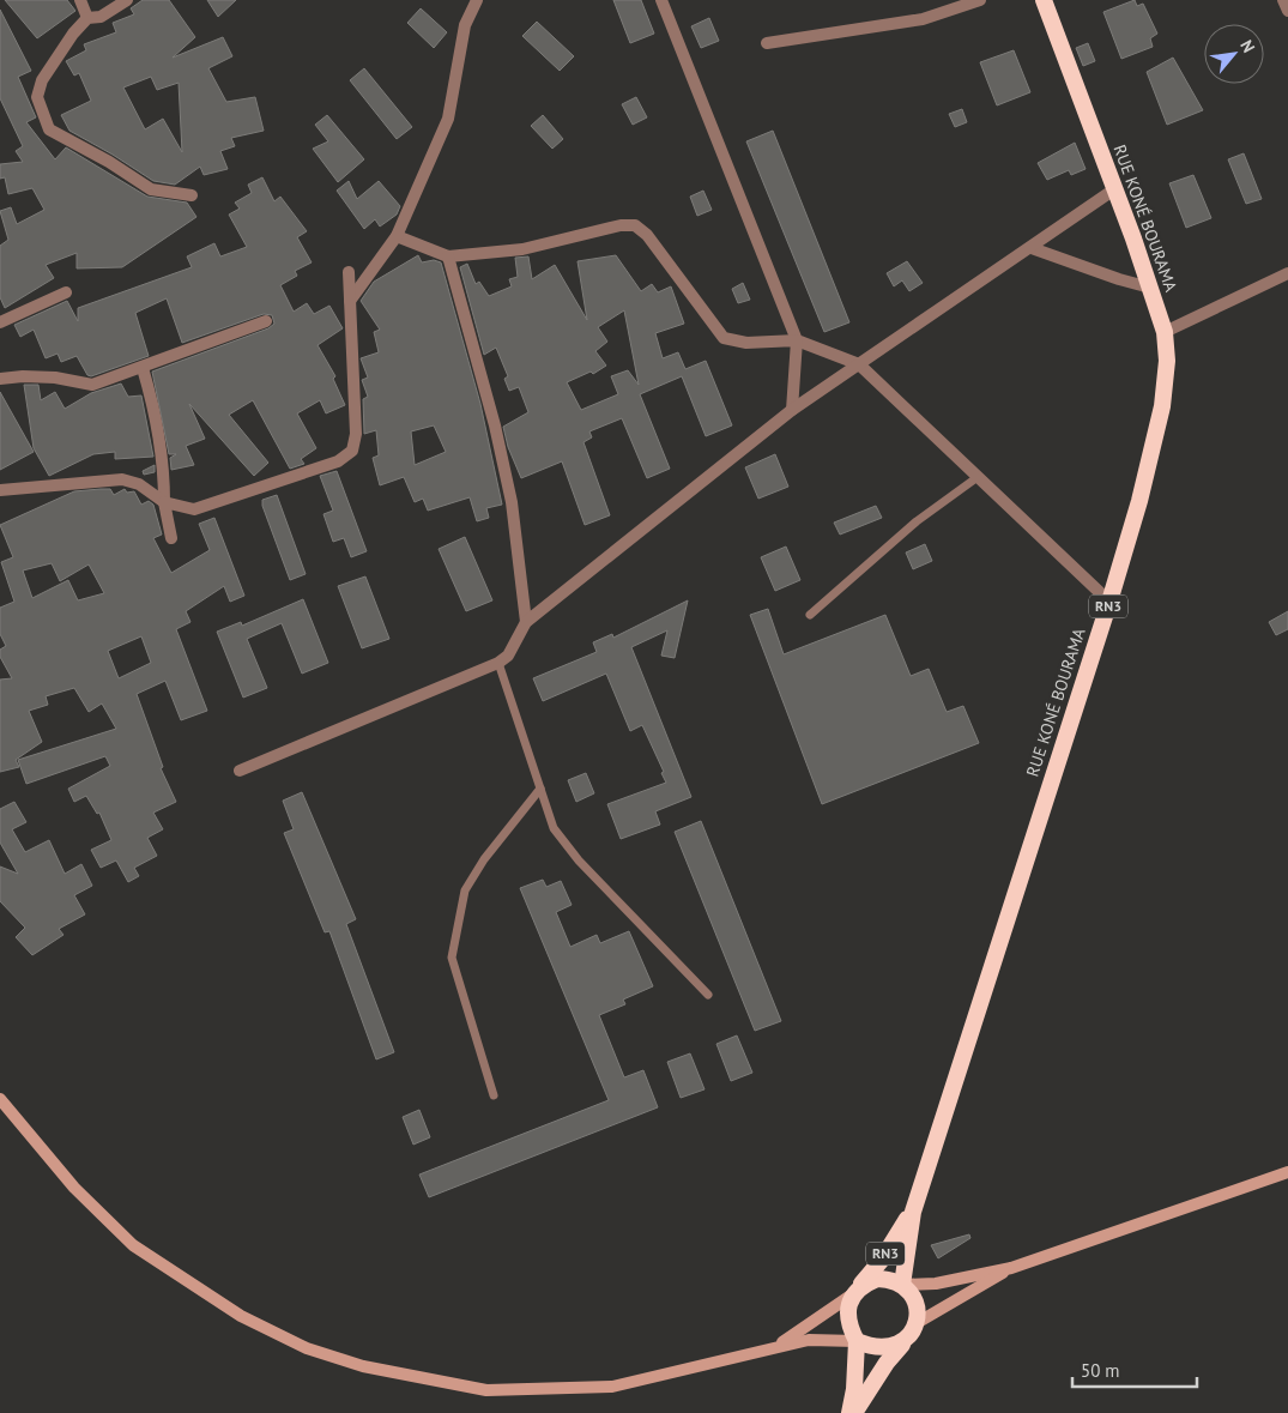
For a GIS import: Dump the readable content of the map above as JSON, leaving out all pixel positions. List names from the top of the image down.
{
  "streets": {
    "highway": ["RUE KONÉ BOURAMA", "RN3"]
  },
  "crossings": [
    ["RUE KONÉ BOURAMA", "RN3"]
  ],
  "scale_bar": "50 m",
  "north": "top right"
}
